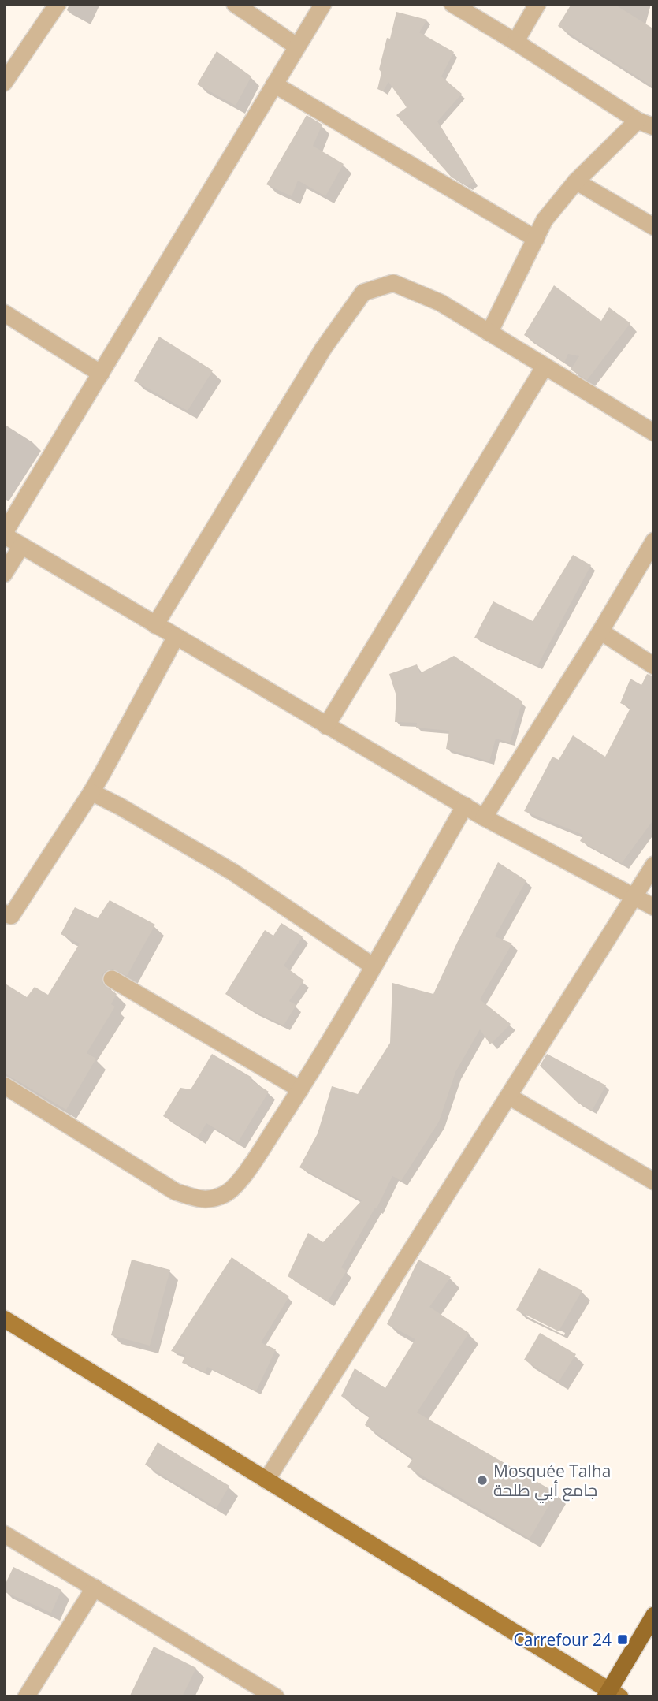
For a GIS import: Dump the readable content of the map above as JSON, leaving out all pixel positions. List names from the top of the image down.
{
  "places": {
    "other": ["Mosquée Talha جامع أبي طلحة"],
    "transit": ["Carrefour 24"]
  }
}
